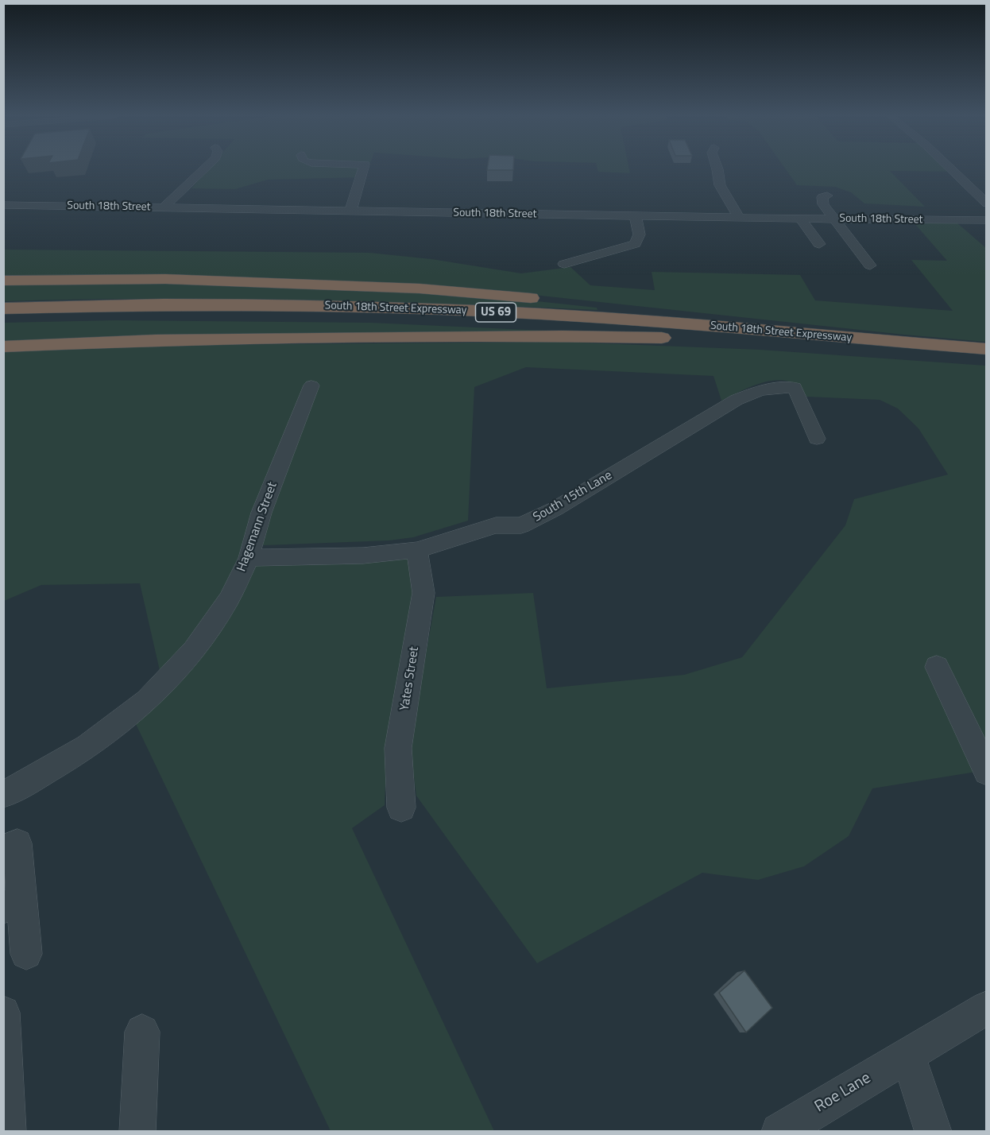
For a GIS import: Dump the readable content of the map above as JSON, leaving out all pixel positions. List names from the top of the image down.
{
  "streets": {
    "highway": ["South 18th Street Expressway", "US 69"],
    "street": [
      "South 18th Street",
      "South 15th Lane",
      "Hagemann Street",
      "Yates Street",
      "Roe Lane"
    ]
  },
  "crossings": [
    ["South 15th Lane", "Hagemann Street"],
    ["South 15th Lane", "Yates Street"]
  ]
}
